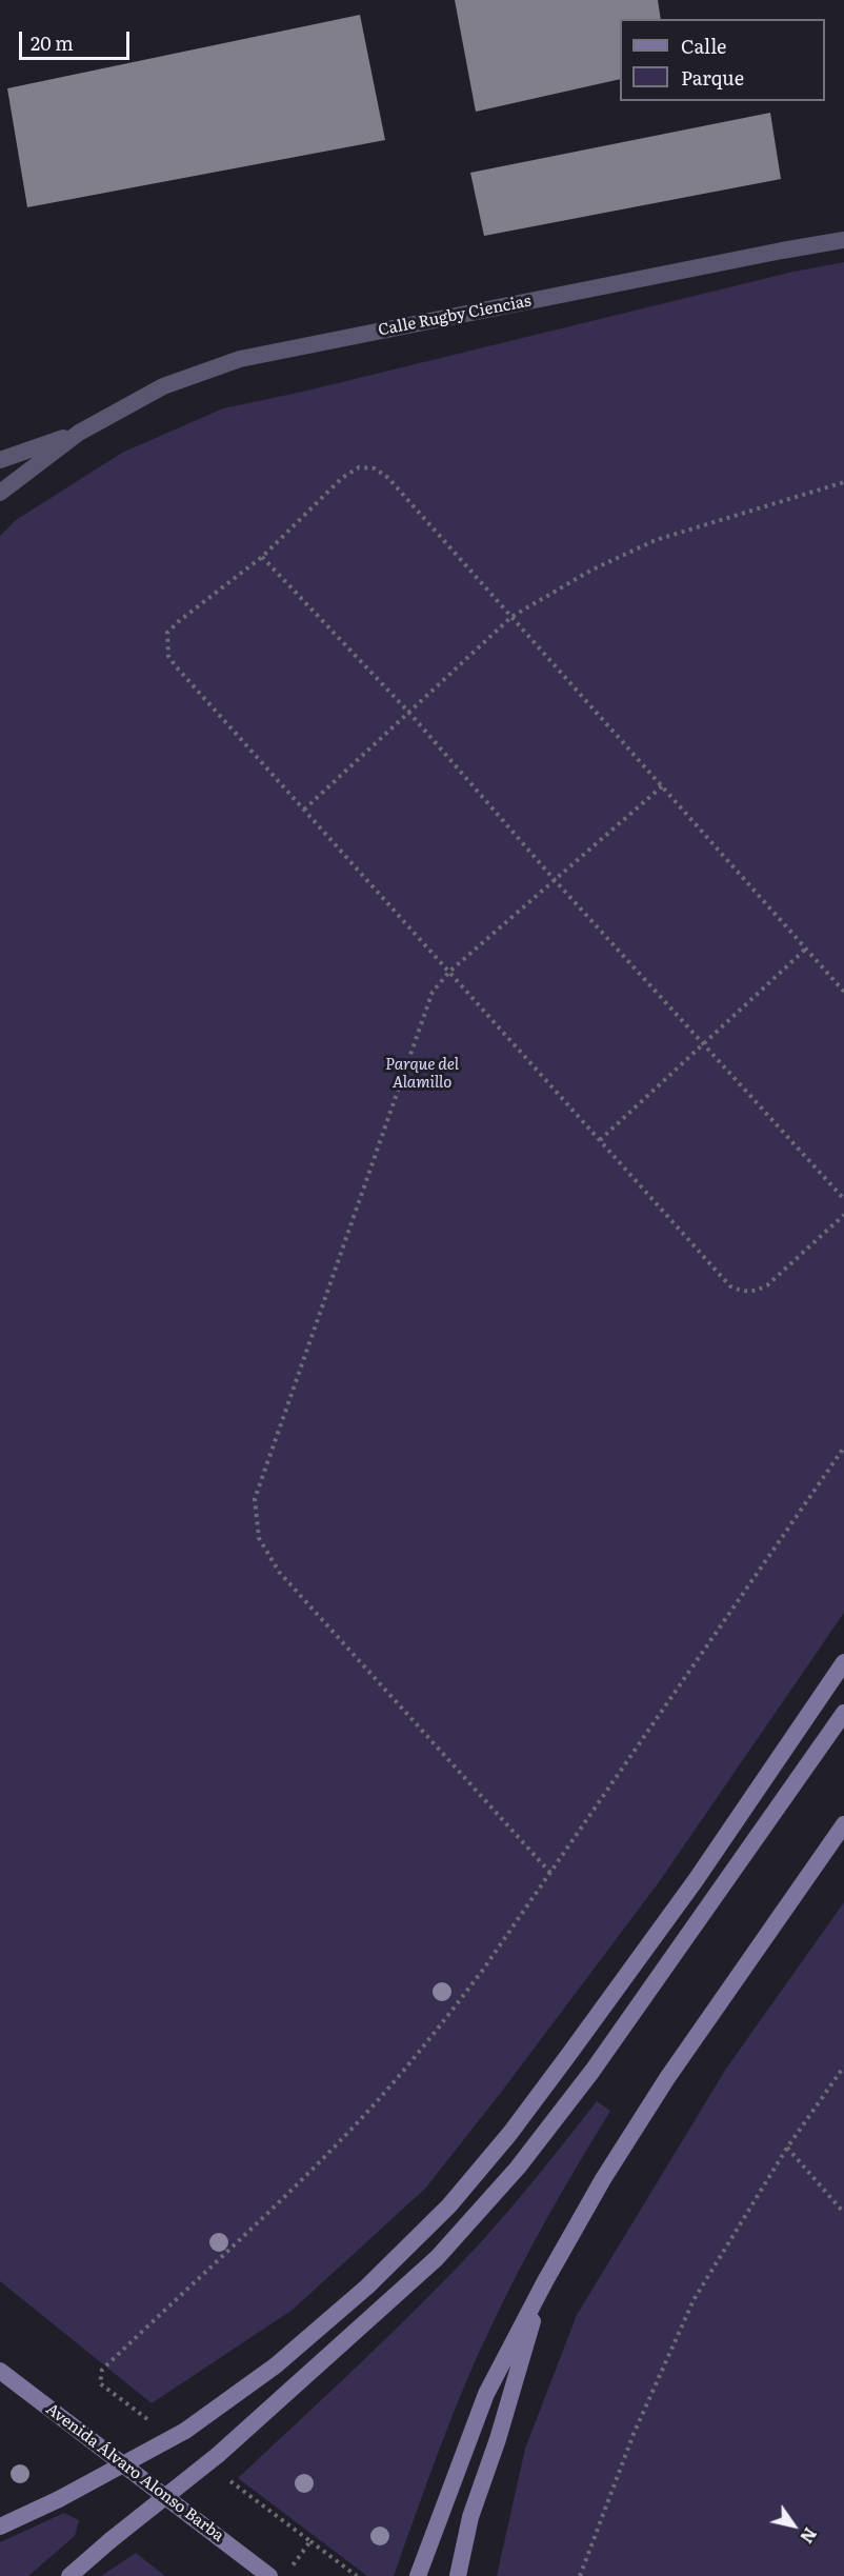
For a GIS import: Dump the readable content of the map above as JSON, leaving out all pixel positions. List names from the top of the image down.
{
  "streets": {
    "main road": ["Avenida Álvaro Alonso Barba"],
    "street": ["Calle Rugby Ciencias"]
  },
  "parks": ["Parque del Alamillo"],
  "legend": ["Calle", "Parque"],
  "scale_bar": "20 m",
  "north": "bottom right"
}
